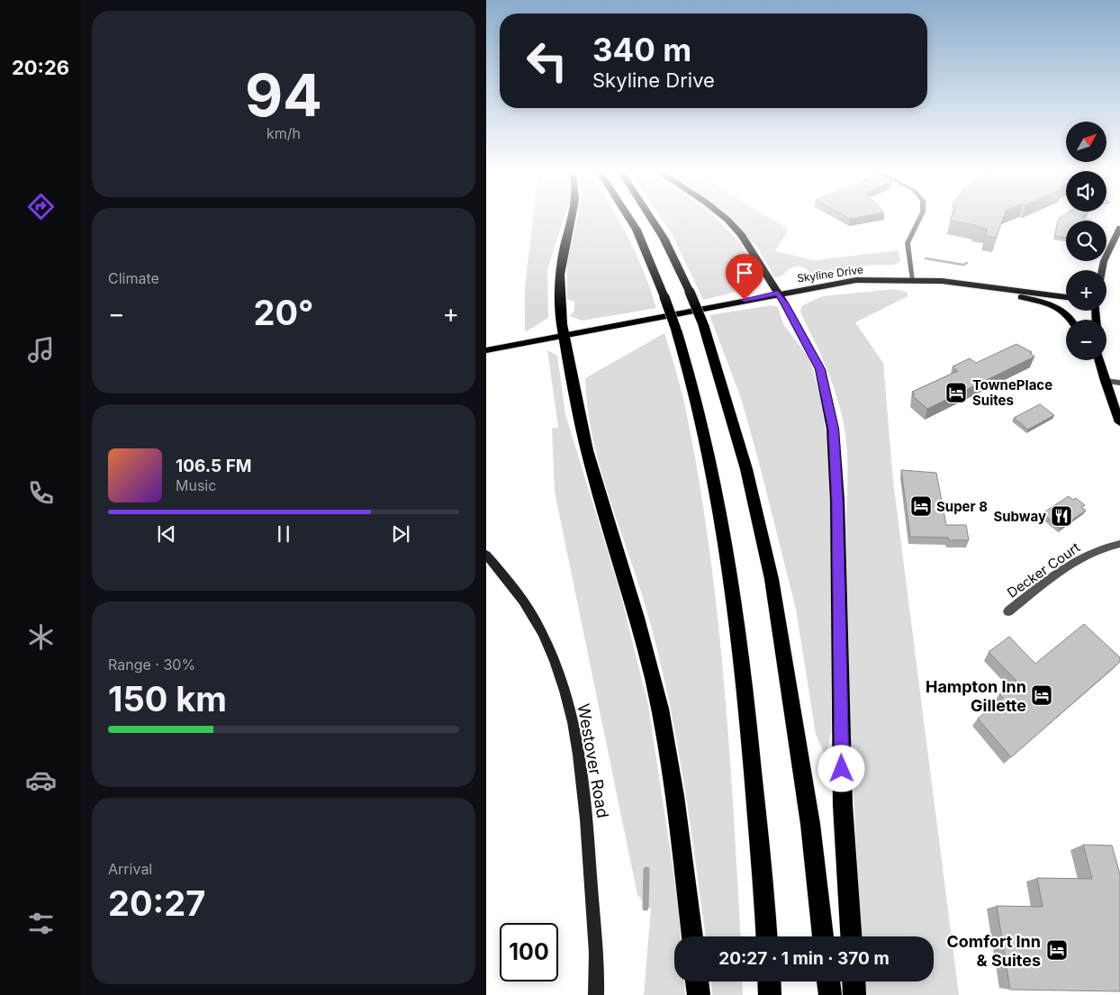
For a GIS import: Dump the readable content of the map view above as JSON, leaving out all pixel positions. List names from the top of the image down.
{
  "streets": {
    "main road": ["Skyline Drive"],
    "street": ["Decker Court", "Westover Road"]
  },
  "places": {
    "hotel": [
      "TownePlace Suites",
      "Super 8",
      "Hampton Inn Gillette",
      "Comfort Inn & Suites"
    ],
    "restaurant": ["Subway"]
  },
  "north": "top right",
  "page": {
    "tabs": "20:26",
    "tile": [
      ["94", "km/h"],
      "Climate",
      ["Range · 30%", "150 km"],
      ["Arrival", "20:27"]
    ],
    "turn": ["340 m", "Skyline Drive"],
    "map_buttons": ["+", "−"],
    "heat": ["−", "20°", "+"],
    "song": ["106.5 FM", "Music"],
    "limit": "100",
    "trip": "20:27 · 1 min · 370 m"
  }
}
